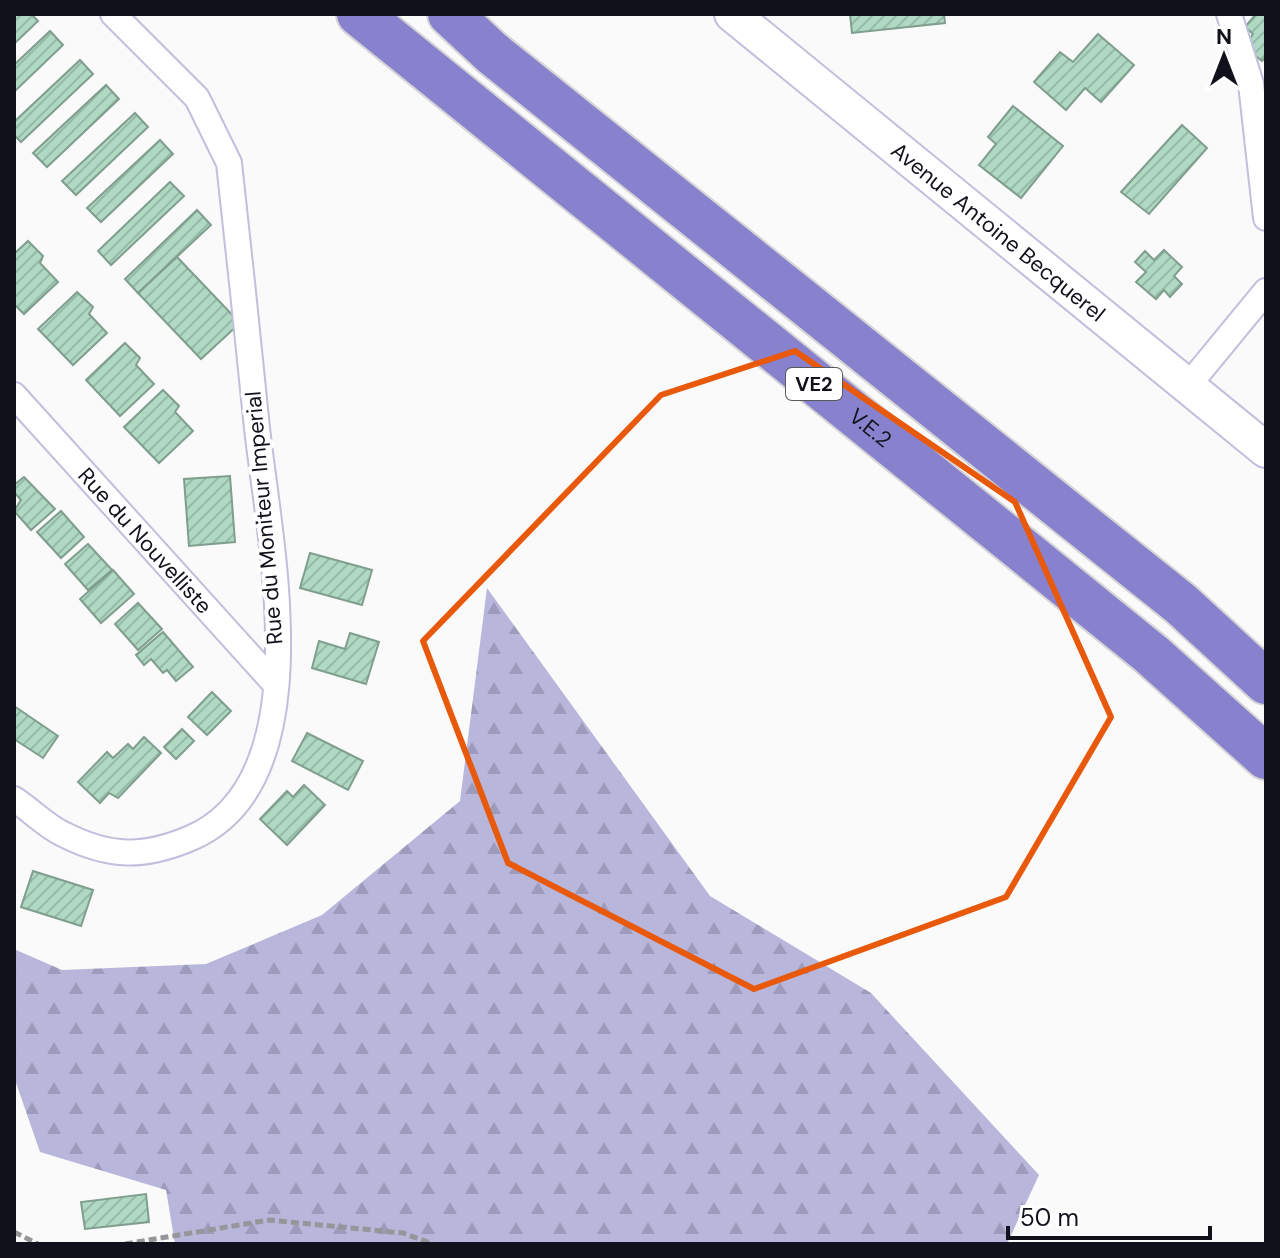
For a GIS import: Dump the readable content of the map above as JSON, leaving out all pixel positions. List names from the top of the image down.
{
  "streets": {
    "highway": ["VE2", "V.E.2"],
    "street": ["Avenue Antoine Becquerel", "Rue du Moniteur Imperial", "Rue du Nouvelliste"]
  },
  "crossings": [
    ["Rue du Moniteur Imperial", "Rue du Nouvelliste"]
  ],
  "scale_bar": "50 m",
  "north": "top"
}
